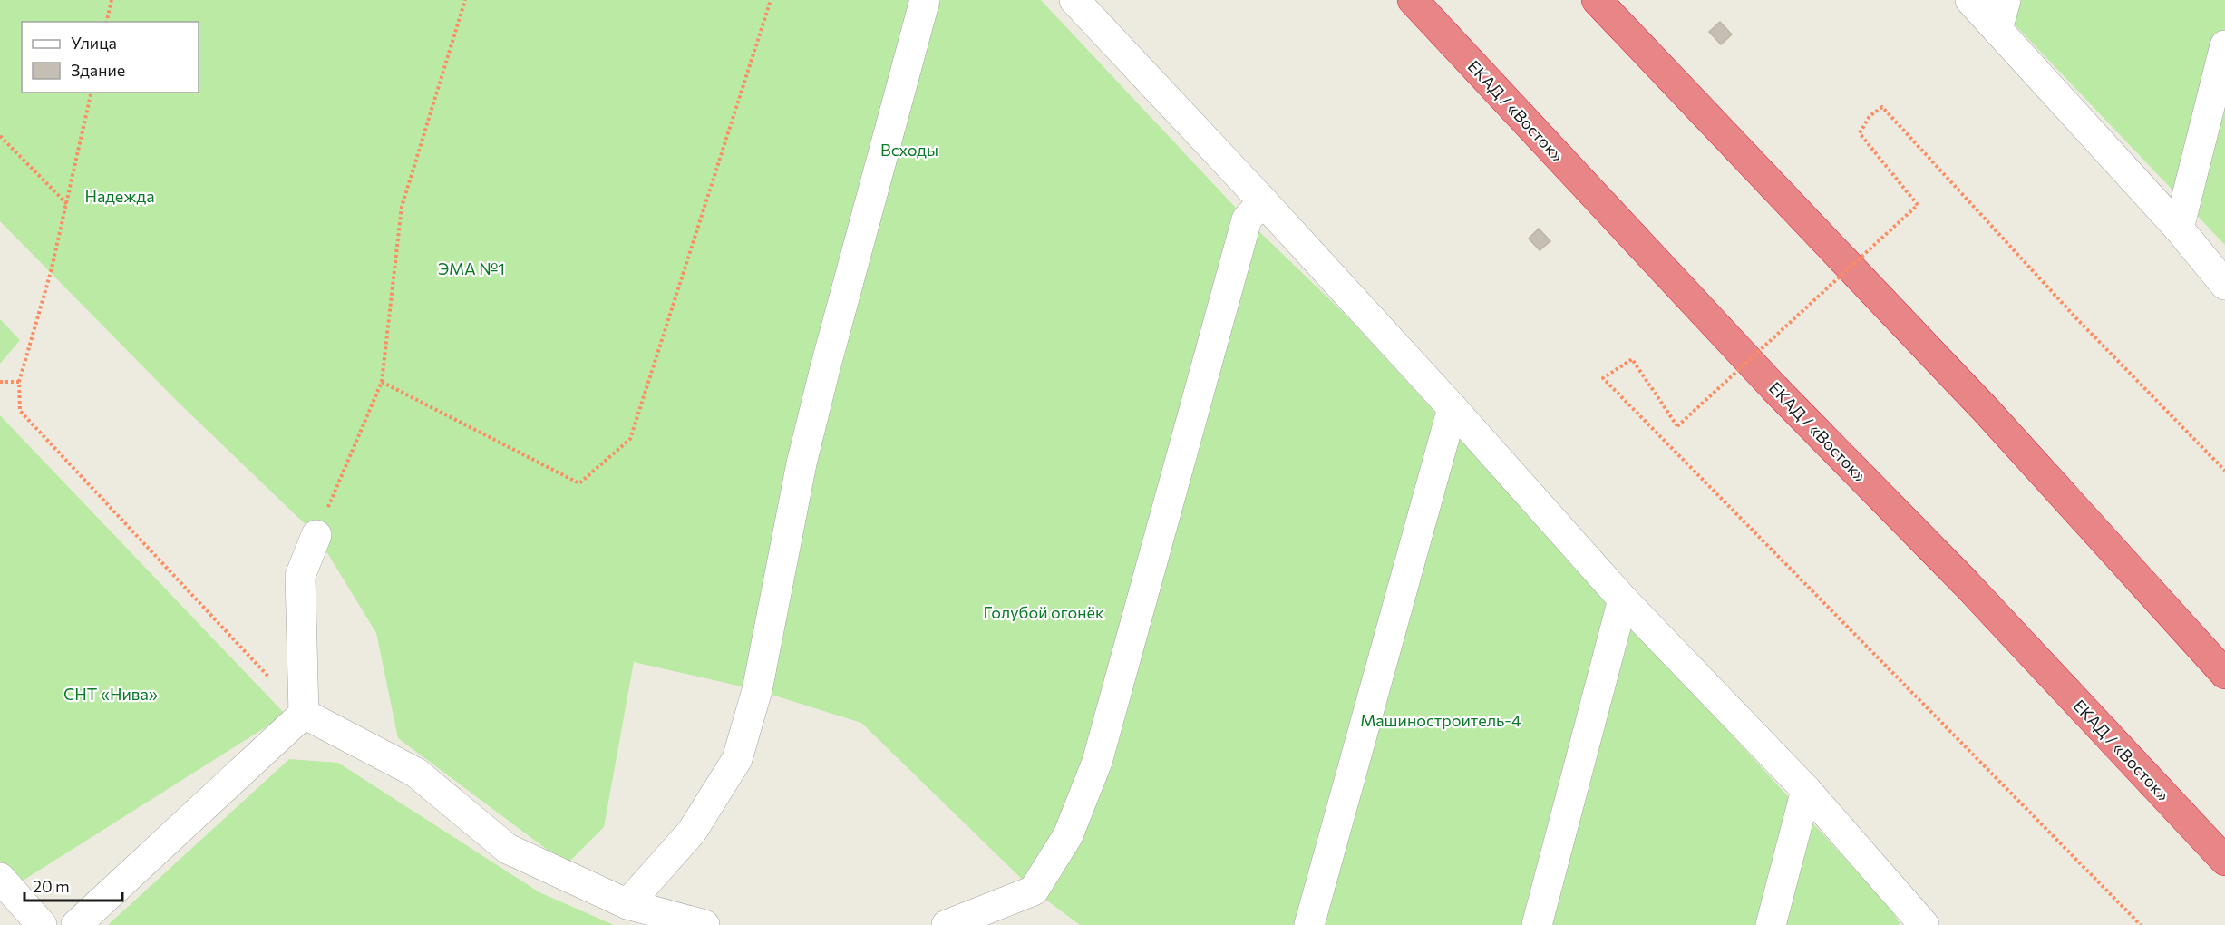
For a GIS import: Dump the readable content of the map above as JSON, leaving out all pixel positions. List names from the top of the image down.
{
  "streets": {
    "highway": ["ЕКАД / «Восток»"]
  },
  "parks": [
    "Всходы",
    "Надежда",
    "ЭМА №1",
    "Голубой огонёк",
    "СНТ «Нива»",
    "Машиностроитель-4"
  ],
  "legend": ["Улица", "Здание"],
  "scale_bar": "20 m"
}
